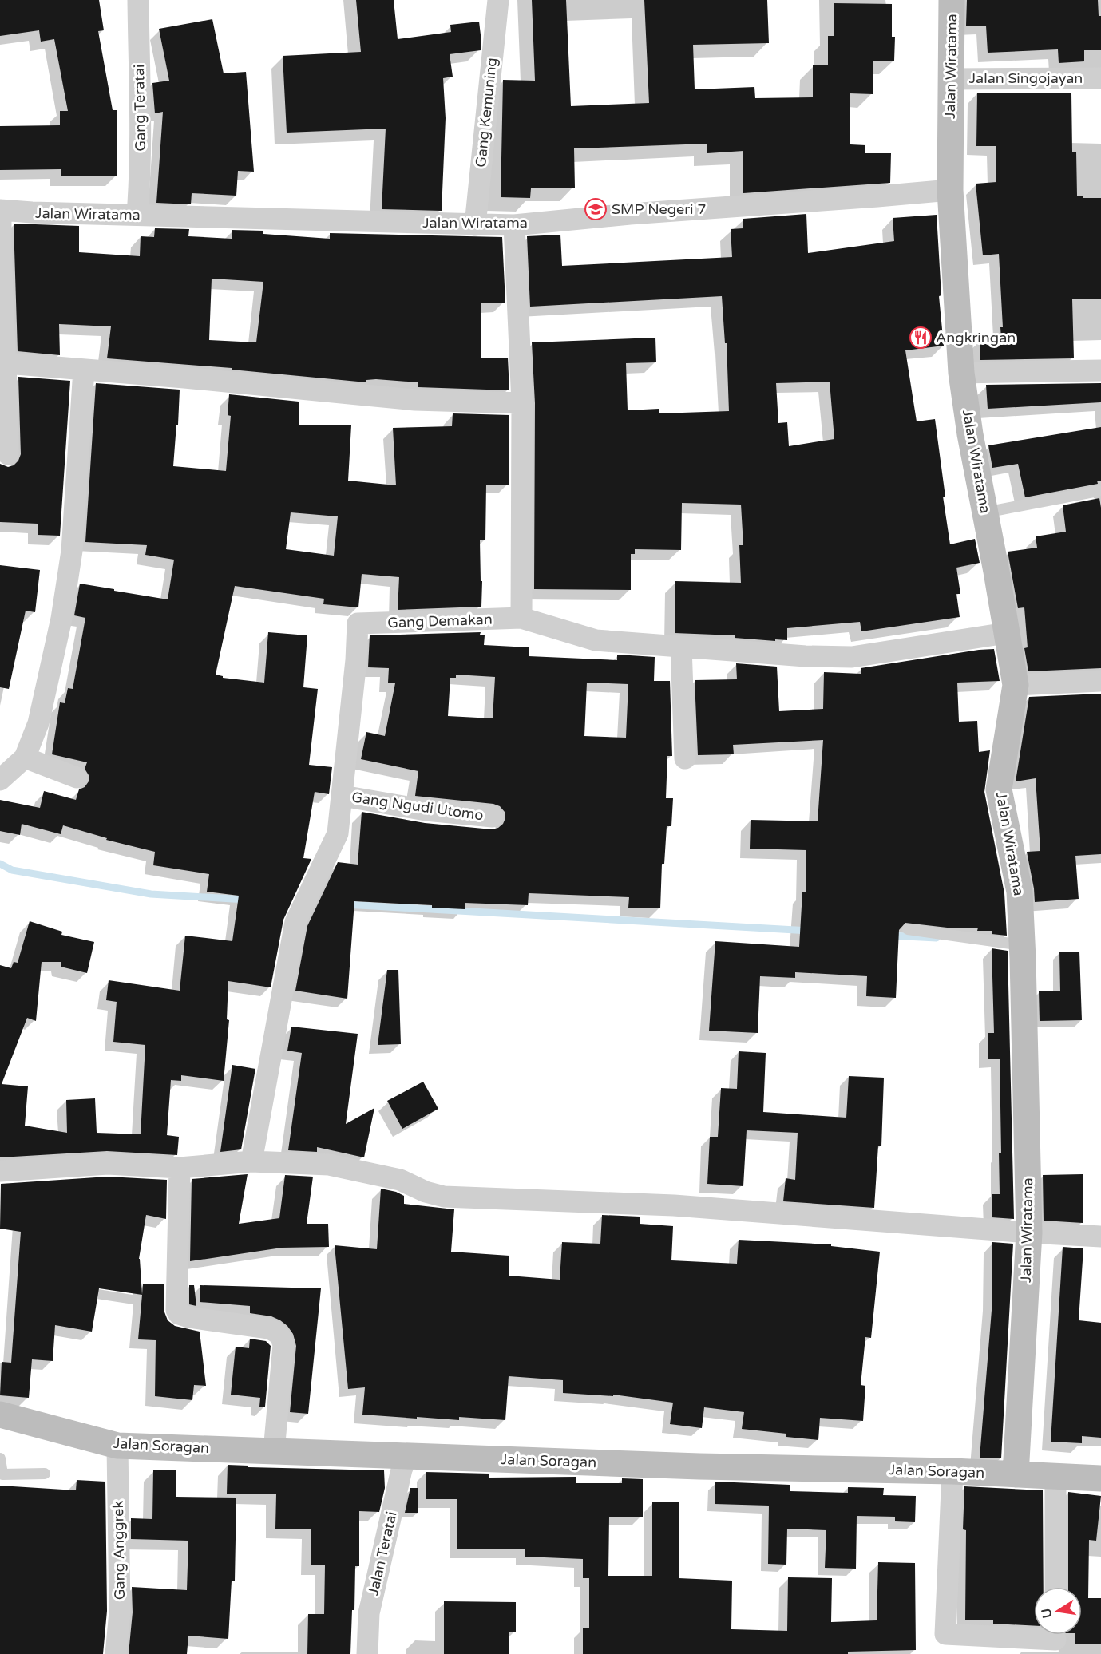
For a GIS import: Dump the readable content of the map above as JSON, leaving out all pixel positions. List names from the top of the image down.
{
  "streets": {
    "street": [
      "Jalan Wiratama",
      "Jalan Singojayan",
      "Gang Teratai",
      "Gang Kemuning",
      "Gang Demakan",
      "Gang Ngudi Utomo",
      "Jalan Soragan",
      "Gang Anggrek",
      "Jalan Teratai"
    ]
  },
  "crossings": [
    ["Jalan Wiratama", "Jalan Singojayan"],
    ["Jalan Wiratama", "Gang Teratai"],
    ["Jalan Wiratama", "Gang Kemuning"],
    ["Jalan Wiratama", "Gang Demakan"],
    ["Jalan Wiratama", "Jalan Soragan"],
    ["Gang Demakan", "Gang Ngudi Utomo"],
    ["Jalan Soragan", "Gang Anggrek"],
    ["Jalan Soragan", "Jalan Teratai"]
  ],
  "places": {
    "school or university": ["SMP Negeri 7"],
    "restaurant": ["Angkringan"]
  },
  "north": "left"
}
